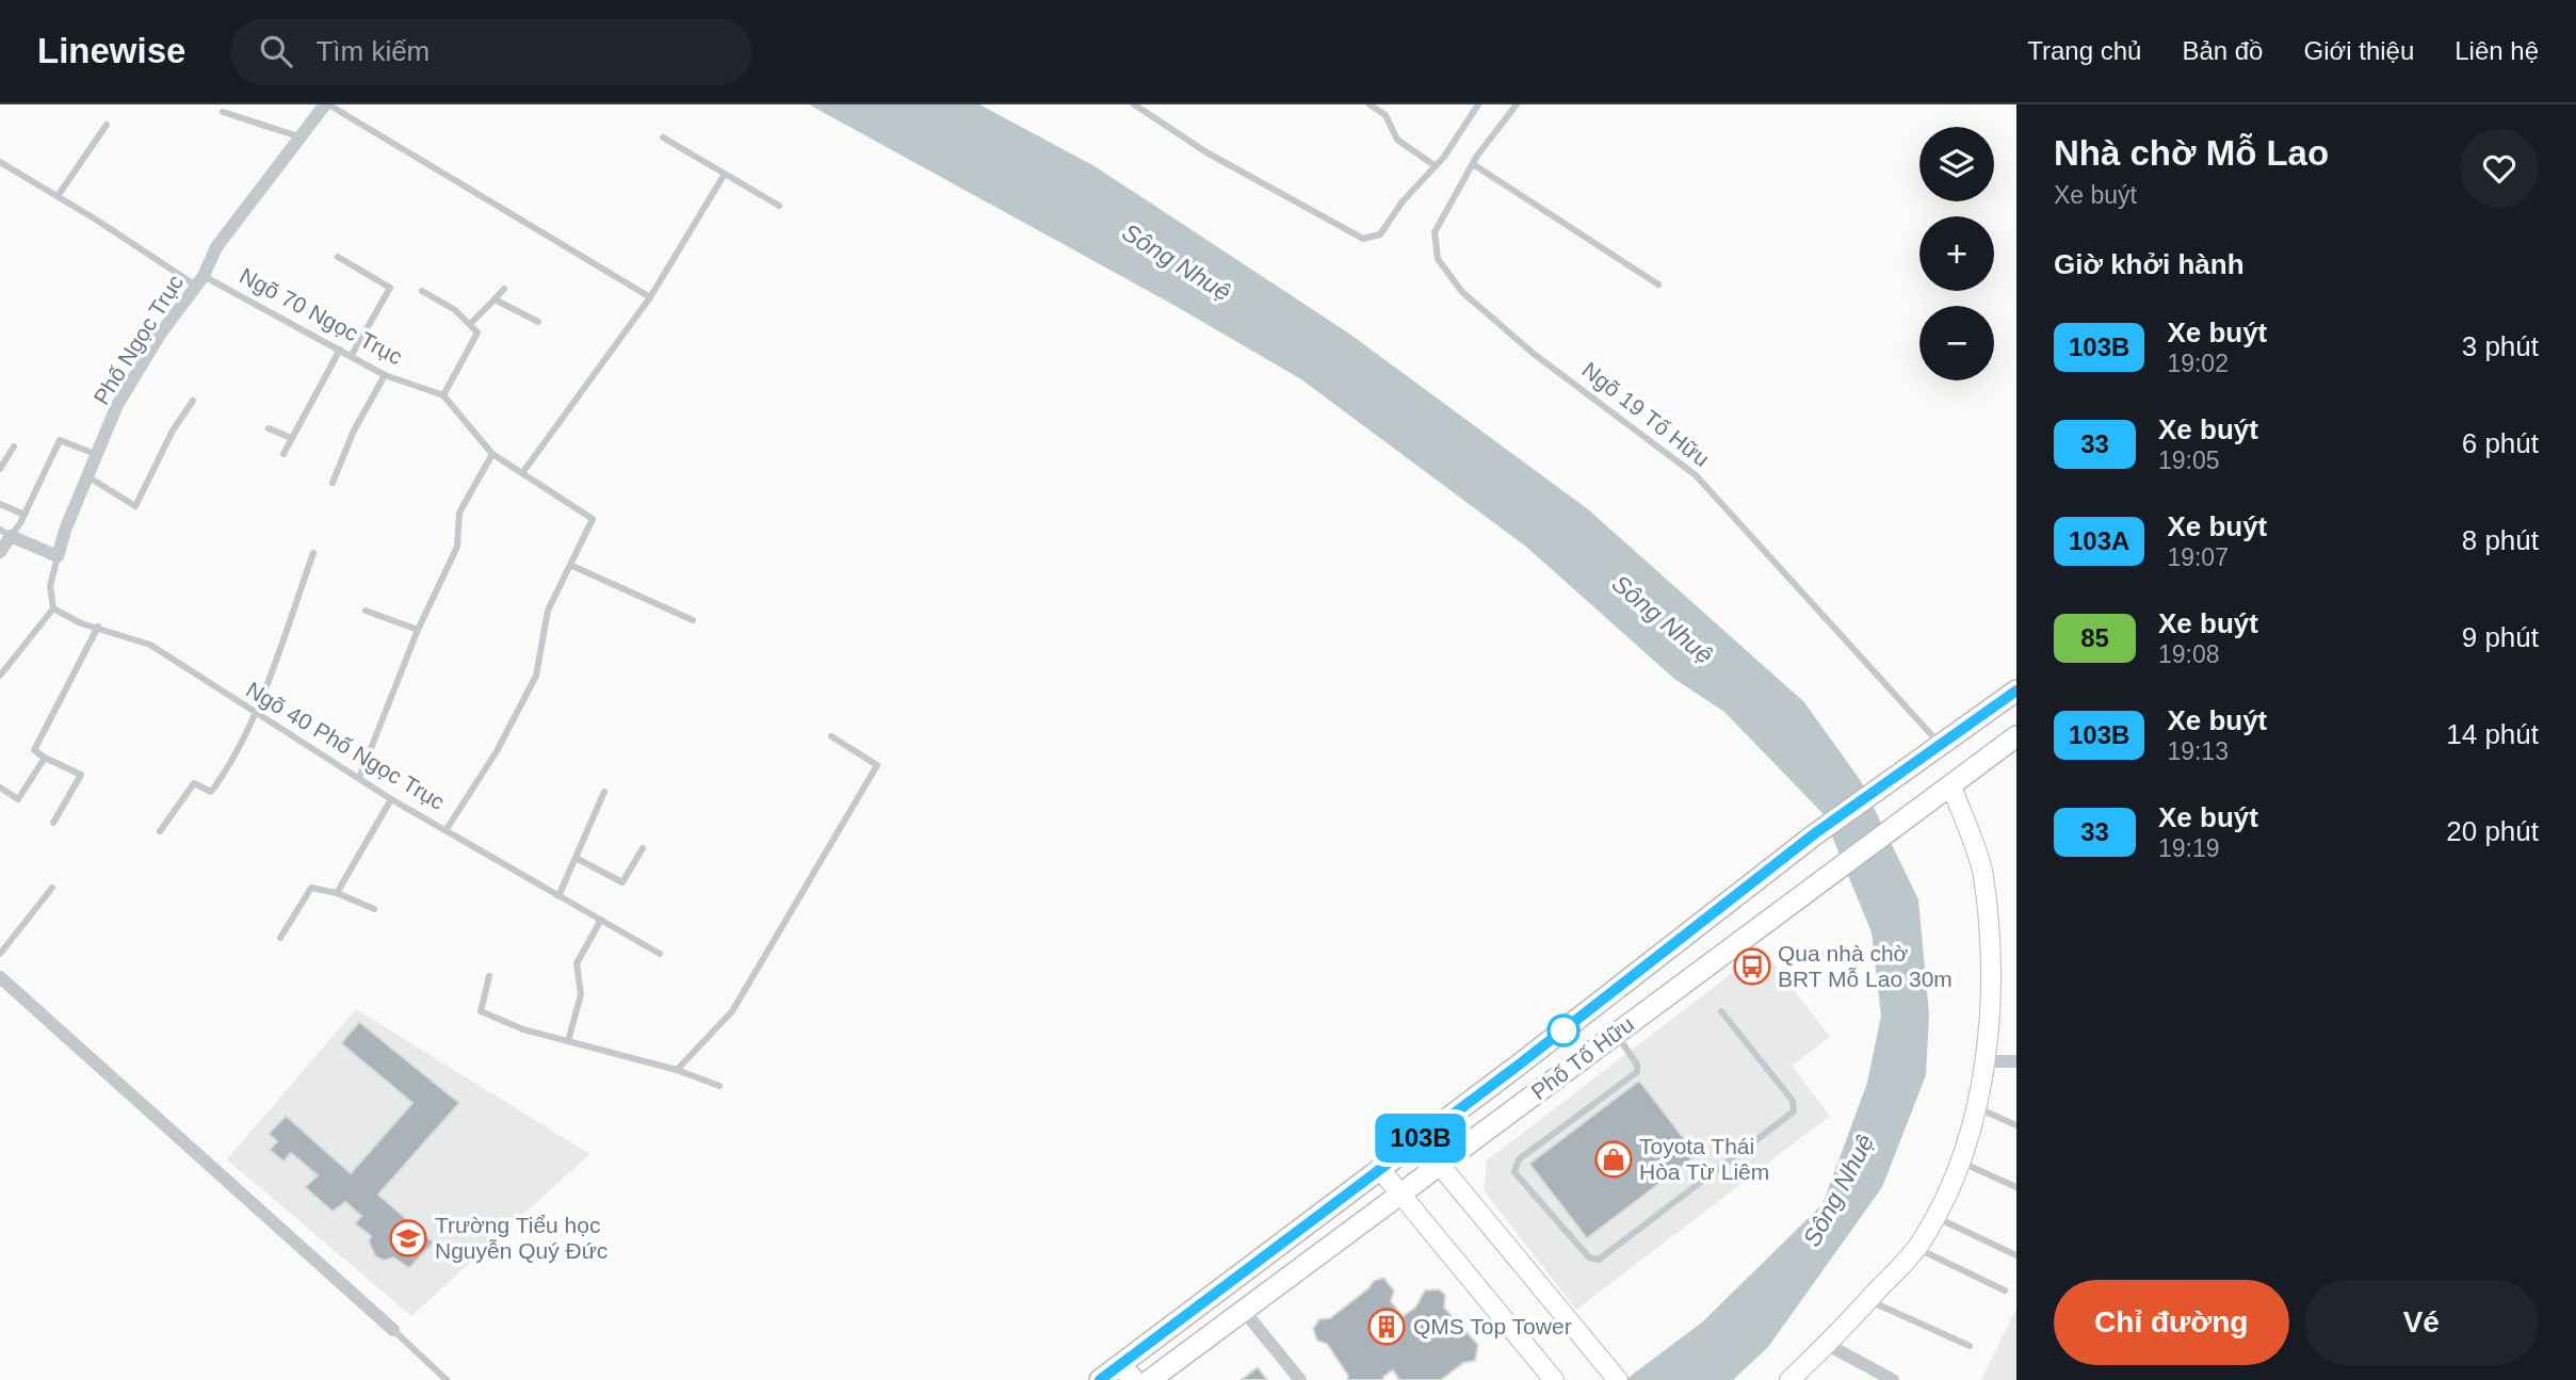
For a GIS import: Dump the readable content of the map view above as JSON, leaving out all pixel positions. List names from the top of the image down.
{
  "streets": {
    "main road": ["Phố Tố Hữu"],
    "street": ["Phố Ngọc Trục"],
    "lane": ["Ngõ 70 Ngọc Trục", "Ngõ 19 Tố Hữu", "Ngõ 40 Phố Ngọc Trục"]
  },
  "crossings": [
    ["Ngõ 70 Ngọc Trục", "Phố Ngọc Trục"],
    ["Ngõ 19 Tố Hữu", "Phố Tố Hữu"]
  ],
  "water": ["Sông Nhuệ"],
  "places": {
    "bus stop": ["Qua nhà chờ BRT Mỗ Lao 30m"],
    "shop": ["Toyota Thái Hòa Từ Liêm"],
    "school or university": ["Trường Tiểu học Nguyễn Quý Đức"],
    "building": ["QMS Top Tower"]
  },
  "lines": ["bus line 103B"],
  "page": {
    "header": "Linewise",
    "search": "Tìm kiếm",
    "nav": [
      "Trang chủ",
      "Bản đồ",
      "Giới thiệu",
      "Liên hệ"
    ],
    "on_map": "103B",
    "heading": [
      ["Nhà chờ Mỗ Lao", "Xe buýt"],
      "Giờ khởi hành"
    ],
    "map_buttons": ["+", "−"],
    "list": [
      {
        "mark": "103B",
        "name": "Xe buýt",
        "note": "19:02",
        "value": "3 phút"
      },
      {
        "mark": "33",
        "name": "Xe buýt",
        "note": "19:05",
        "value": "6 phút"
      },
      {
        "mark": "103A",
        "name": "Xe buýt",
        "note": "19:07",
        "value": "8 phút"
      },
      {
        "mark": "85",
        "name": "Xe buýt",
        "note": "19:08",
        "value": "9 phút"
      },
      {
        "mark": "103B",
        "name": "Xe buýt",
        "note": "19:13",
        "value": "14 phút"
      },
      {
        "mark": "33",
        "name": "Xe buýt",
        "note": "19:19",
        "value": "20 phút"
      }
    ],
    "buttons": ["Chỉ đường", "Vé"]
  }
}
